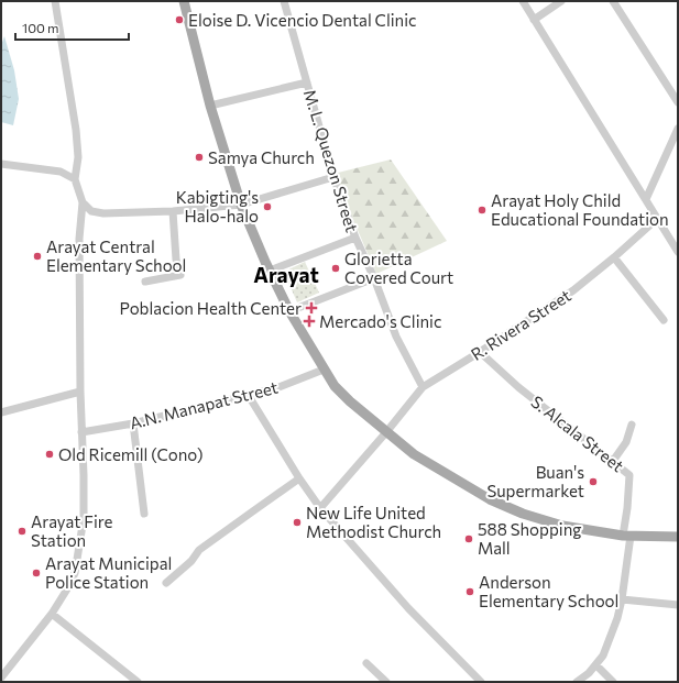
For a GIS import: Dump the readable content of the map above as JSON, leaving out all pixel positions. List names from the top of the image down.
{
  "streets": {
    "street": [
      "M. L. Quezon Street",
      "R. Rivera Street",
      "A.N. Manapat Street",
      "S. Alcala Street"
    ]
  },
  "crossings": [
    ["M. L. Quezon Street", "R. Rivera Street"],
    ["R. Rivera Street", "S. Alcala Street"]
  ],
  "districts": ["Arayat"],
  "places": {
    "other": [
      "Eloise D. Vicencio Dental Clinic",
      "Samya Church",
      "Kabigting's Halo-halo",
      "Arayat Holy Child Educational Foundation",
      "Arayat Central Elementary School",
      "Glorietta Covered Court",
      "Old Ricemill (Cono)",
      "Buan's Supermarket",
      "New Life United Methodist Church",
      "Arayat Fire Station",
      "588 Shopping Mall",
      "Arayat Municipal Police Station",
      "Anderson Elementary School"
    ],
    "health": ["Poblacion Health Center", "Mercado's Clinic"]
  },
  "scale_bar": "100 m"
}
